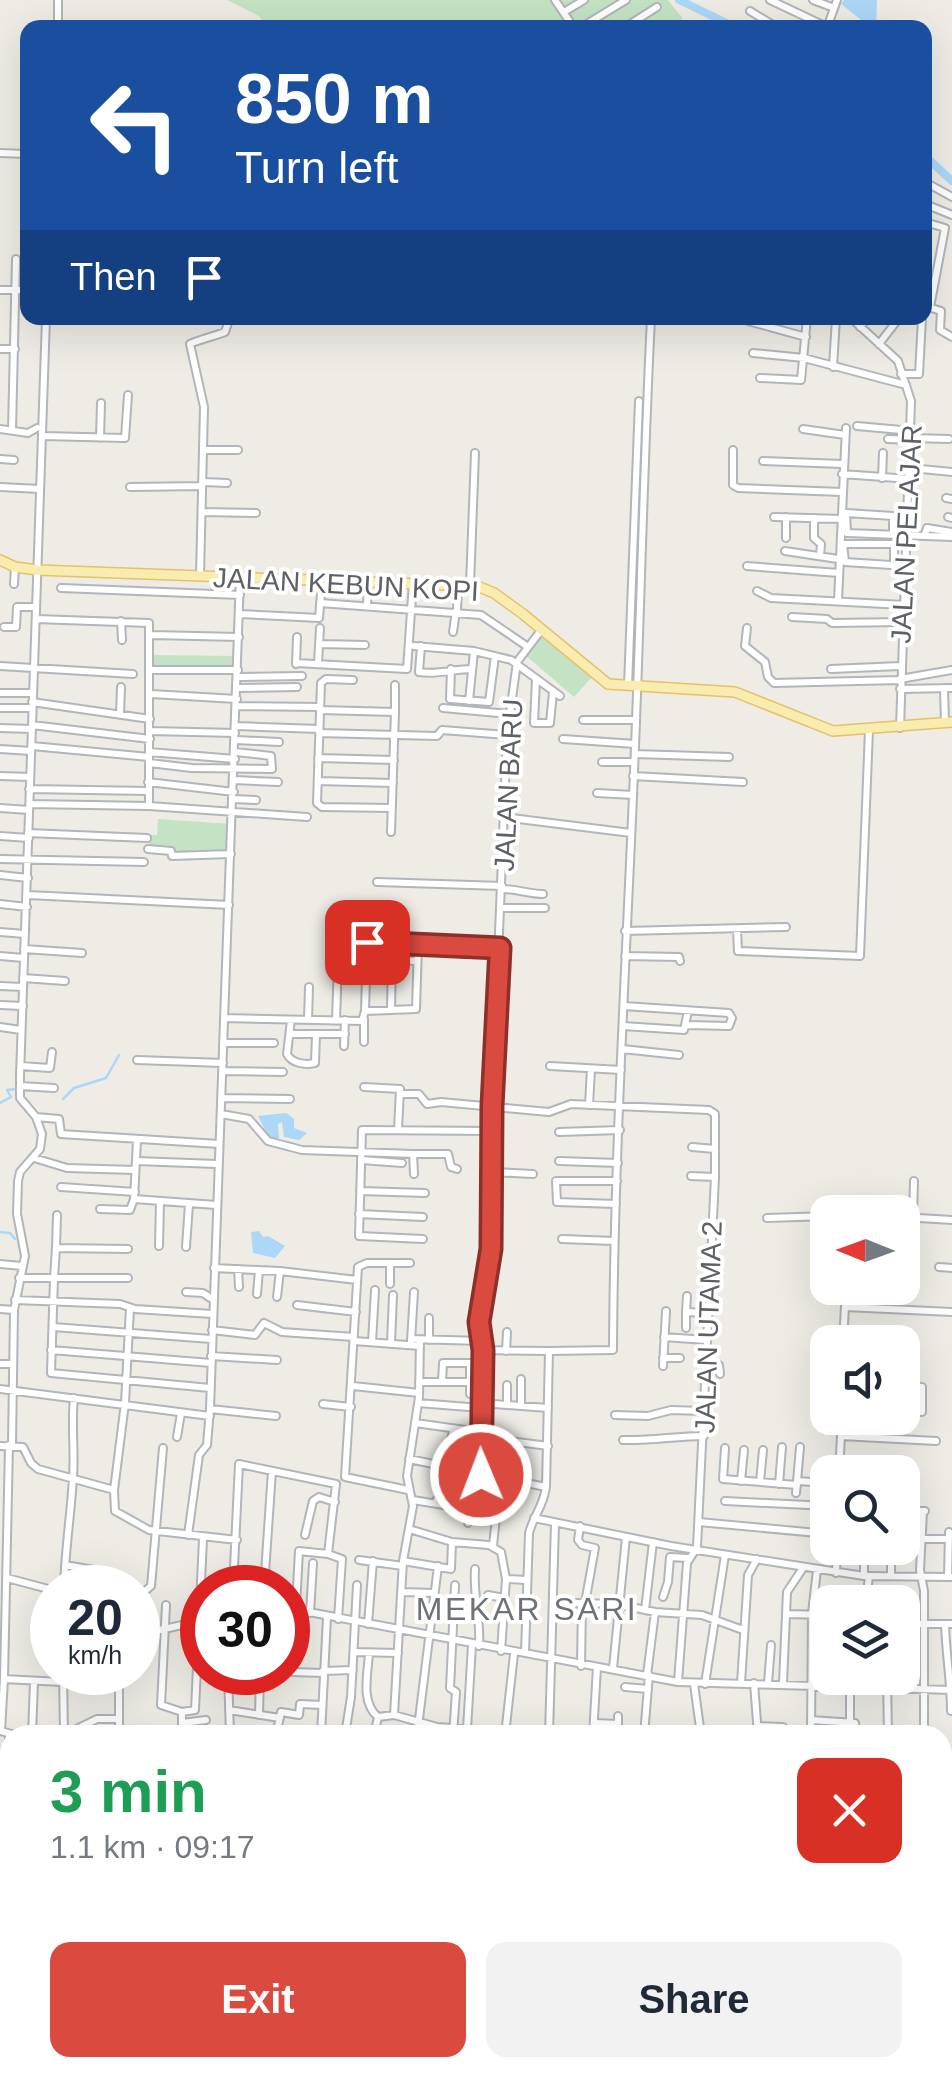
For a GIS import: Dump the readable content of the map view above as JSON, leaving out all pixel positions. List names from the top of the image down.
{
  "streets": {
    "main road": ["JALAN KEBUN KOPI"],
    "street": ["JALAN PELAJAR", "JALAN BARU", "JALAN UTAMA 2"]
  },
  "crossings": [
    ["JALAN PELAJAR", "JALAN KEBUN KOPI"],
    ["JALAN KEBUN KOPI", "JALAN BARU"]
  ],
  "districts": ["MEKAR SARI"],
  "north": "left",
  "page": {
    "turn": ["850 m", "Turn left"],
    "then": "Then",
    "speed": "20 km/h",
    "limit": "30",
    "heading": ["3 min", "1.1 km · 09:17"],
    "buttons": ["Exit", "Share"]
  }
}
